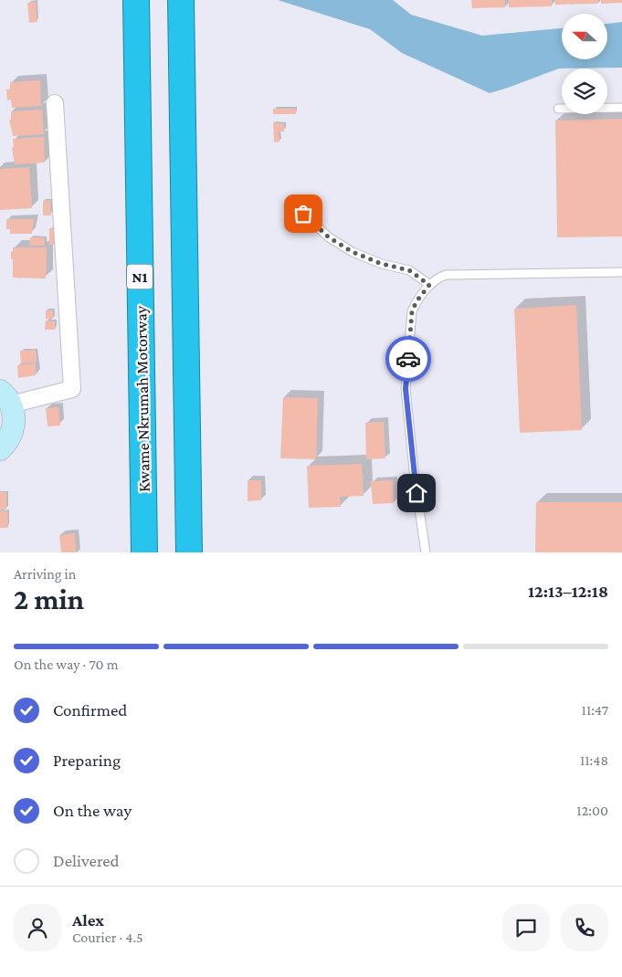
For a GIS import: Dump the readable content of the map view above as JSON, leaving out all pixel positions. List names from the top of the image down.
{
  "streets": {
    "highway": ["N1", "Kwame Nkrumah Motorway"]
  },
  "north": "left",
  "page": {
    "heading": ["2 min", "Arriving in", "12:13–12:18"],
    "panel": ["Alex", "Courier · 4.5"],
    "bar": "On the way · 70 m",
    "list": [
      ["Confirmed", "11:47"],
      ["Preparing", "11:48"],
      ["On the way", "12:00"],
      "Delivered"
    ]
  }
}
